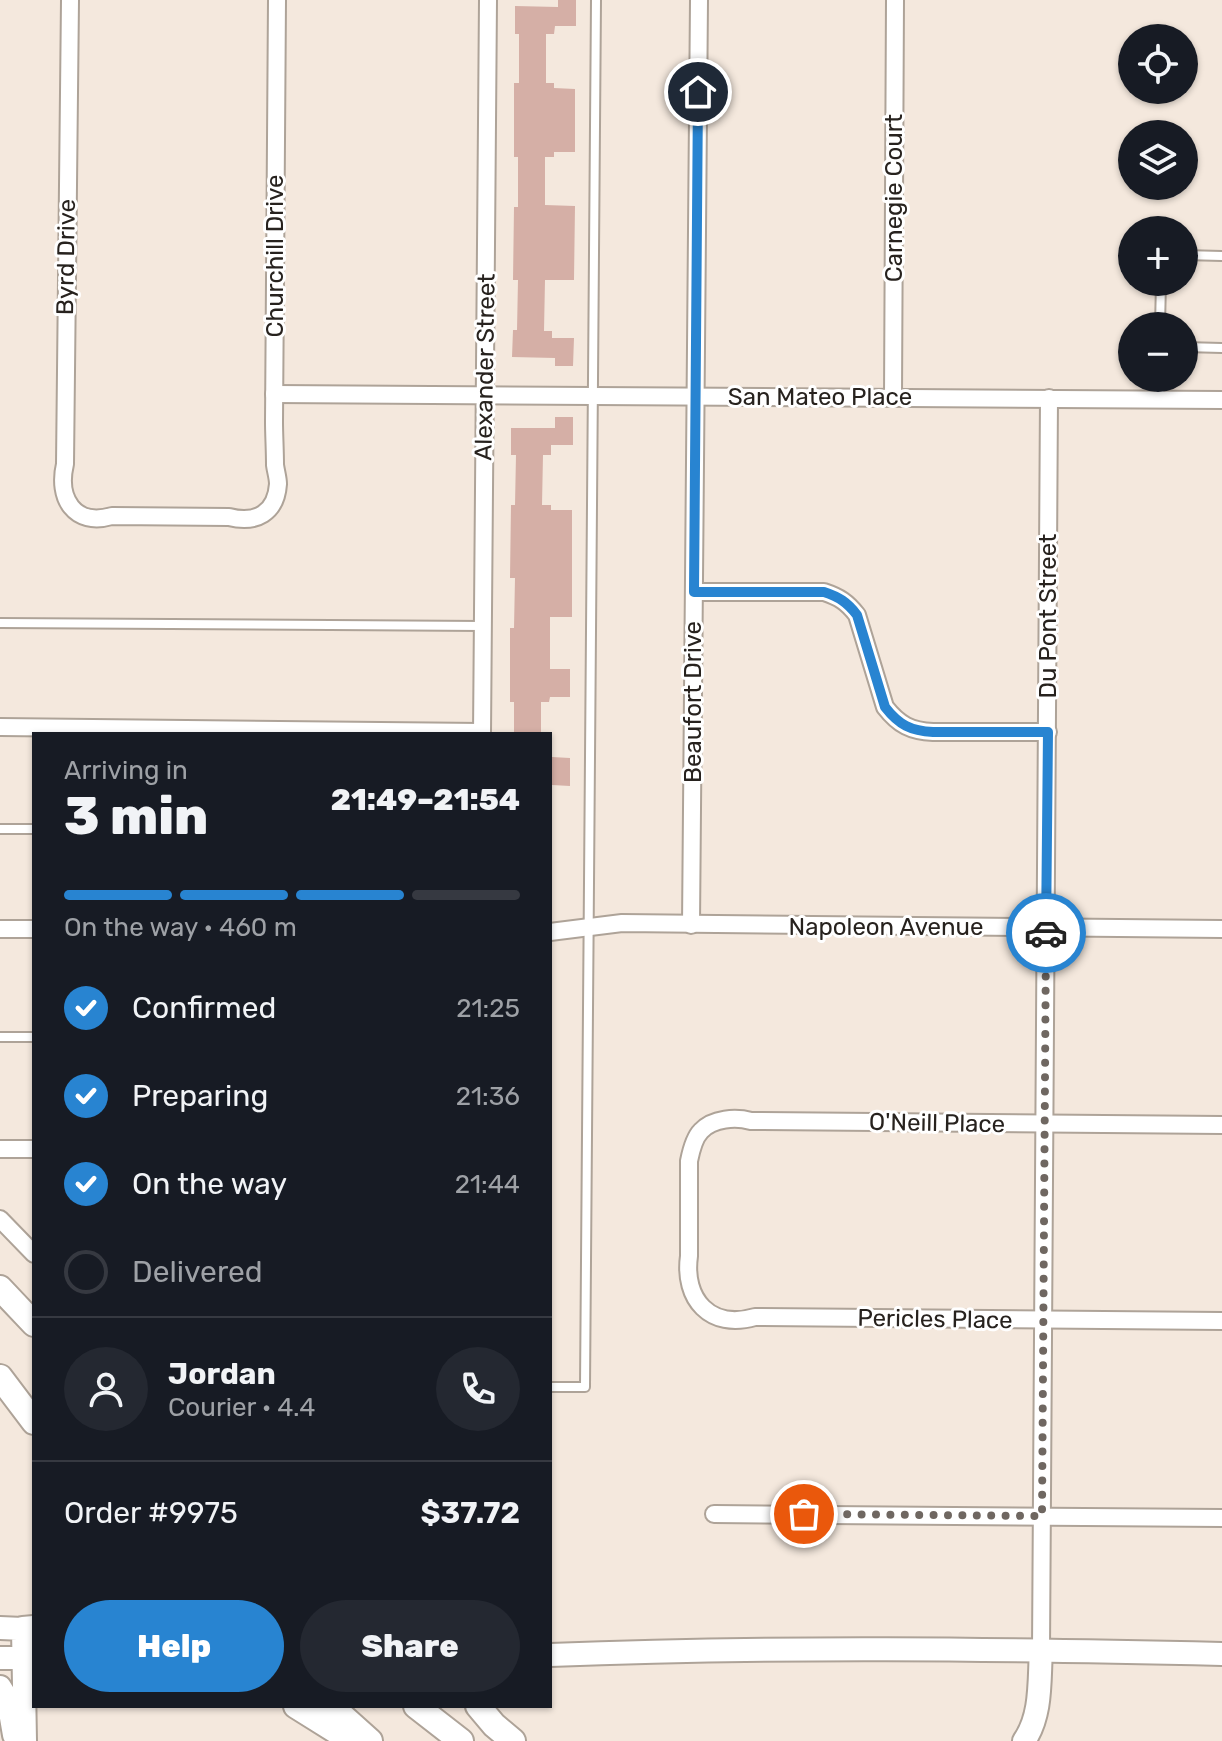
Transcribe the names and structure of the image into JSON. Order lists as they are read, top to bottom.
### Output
{
  "streets": {
    "street": [
      "Carnegie Court",
      "Churchill Drive",
      "Byrd Drive",
      "Alexander Street",
      "San Mateo Place",
      "Du Pont Street",
      "Beaufort Drive",
      "Napoleon Avenue",
      "O'Neill Place",
      "Pericles Place"
    ]
  },
  "crossings": [
    ["Carnegie Court", "San Mateo Place"],
    ["Churchill Drive", "Byrd Drive"],
    ["Churchill Drive", "San Mateo Place"],
    ["Alexander Street", "San Mateo Place"],
    ["San Mateo Place", "Du Pont Street"],
    ["San Mateo Place", "Beaufort Drive"],
    ["Du Pont Street", "Napoleon Avenue"],
    ["Du Pont Street", "O'Neill Place"],
    ["Du Pont Street", "Pericles Place"],
    ["Beaufort Drive", "Napoleon Avenue"],
    ["O'Neill Place", "Pericles Place"]
  ],
  "page": {
    "map_buttons": ["+", "−"],
    "heading": ["3 min", "Arriving in", "21:49–21:54"],
    "panel": [
      "Jordan",
      "Courier · 4.4",
      "Order #9975",
      "$37.72"
    ],
    "bar": "On the way · 460 m",
    "list": [
      ["Confirmed", "21:25"],
      ["Preparing", "21:36"],
      ["On the way", "21:44"],
      "Delivered"
    ],
    "buttons": ["Help", "Share"]
  }
}
